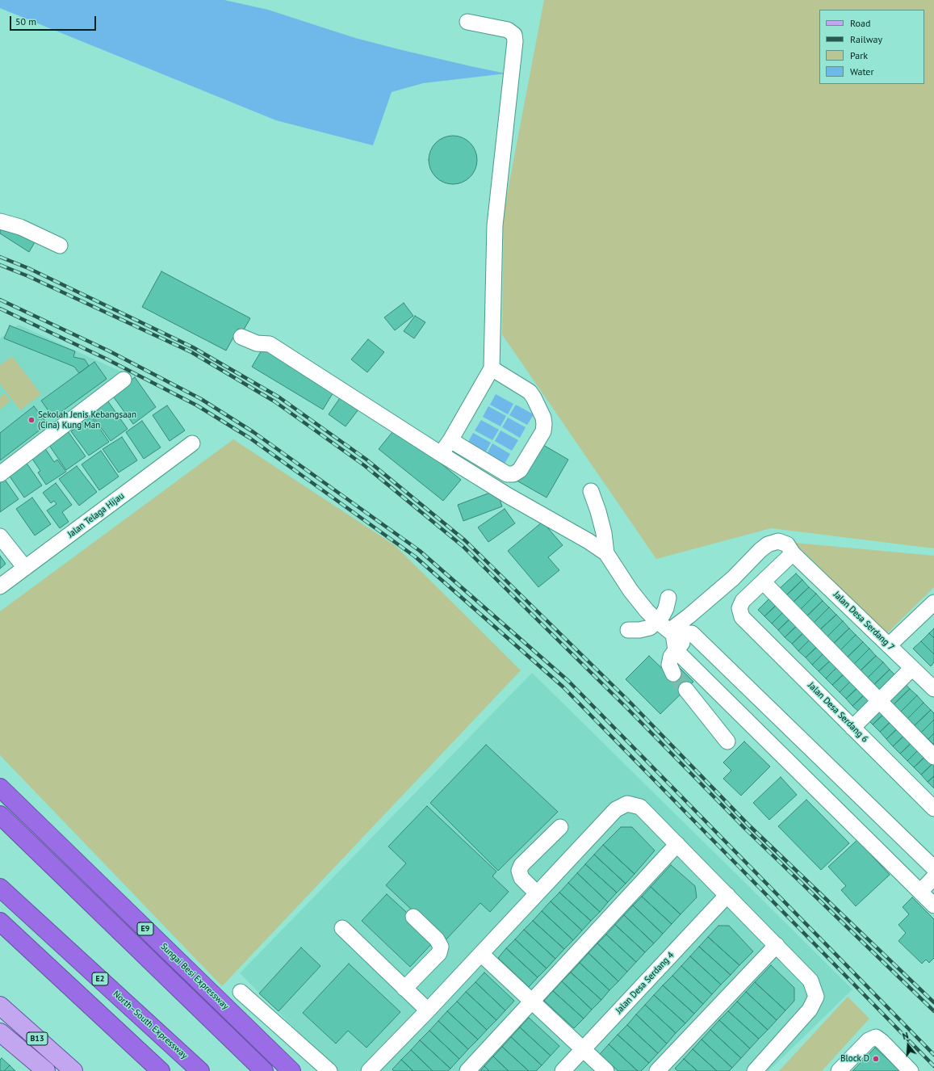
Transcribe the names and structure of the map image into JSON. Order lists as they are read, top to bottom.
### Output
{
  "streets": {
    "highway": [
      "E9",
      "Sungai Besi Expressway",
      "E2",
      "North–South Expressway"
    ],
    "main road": ["B13"],
    "street": [
      "Jalan Telaga Hijau",
      "Jalan Desa Serdang 7",
      "Jalan Desa Serdang 6",
      "Jalan Desa Serdang 4"
    ]
  },
  "places": ["Sekolah Jenis Kebangsaan (Cina) Kung Man", "Block D"],
  "legend": [
    "Road",
    "Railway",
    "Park",
    "Water"
  ],
  "scale_bar": "50 m",
  "north": "top"
}
